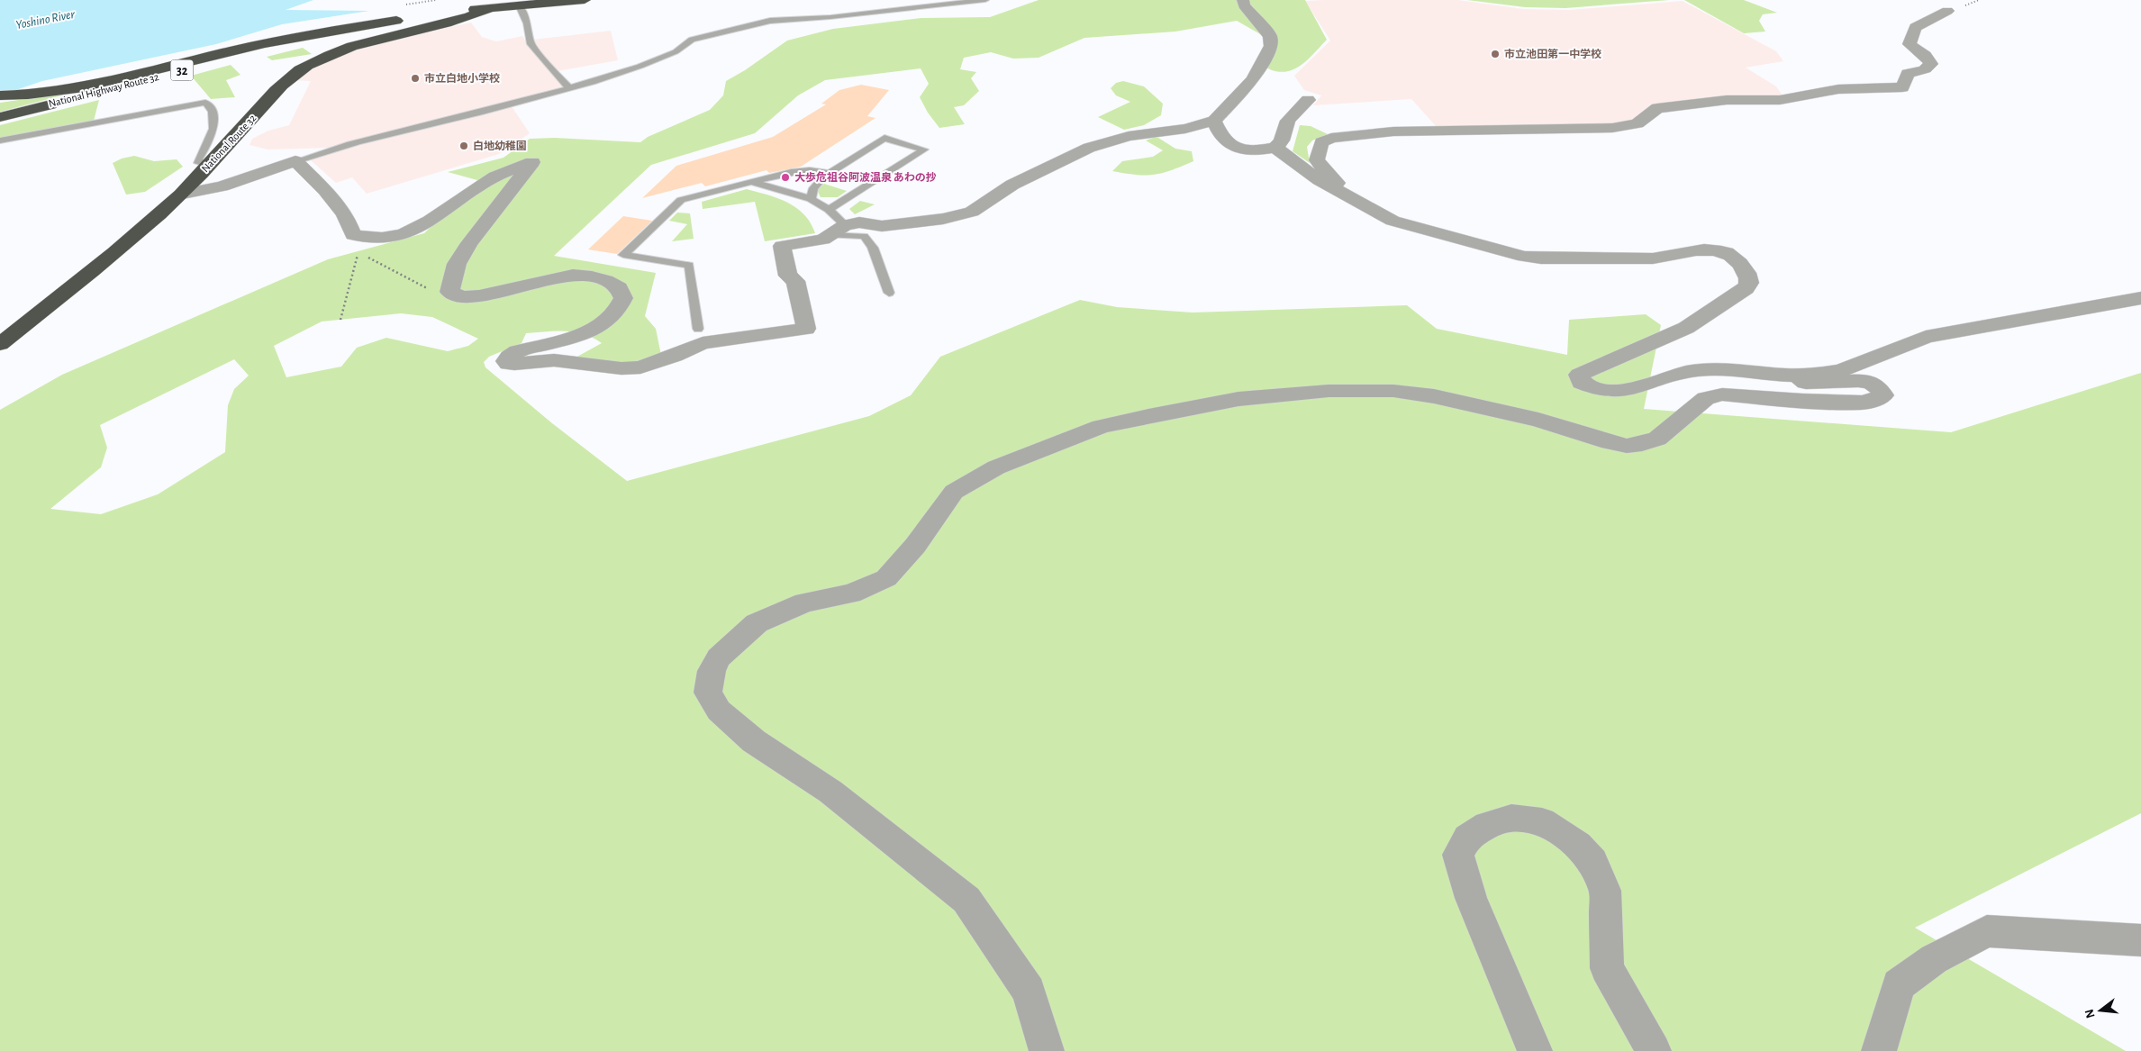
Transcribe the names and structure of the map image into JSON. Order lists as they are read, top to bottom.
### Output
{
  "streets": {
    "highway": ["32", "National Highway Route 32", "National Route 32"]
  },
  "crossings": [
    ["National Highway Route 32", "National Route 32"]
  ],
  "water": ["Yoshino River"],
  "places": [
    "市立池田第一中学校",
    "市立白地小学校",
    "白地幼稚園",
    "大歩危祖谷阿波温泉 あわの抄"
  ],
  "north": "left"
}
